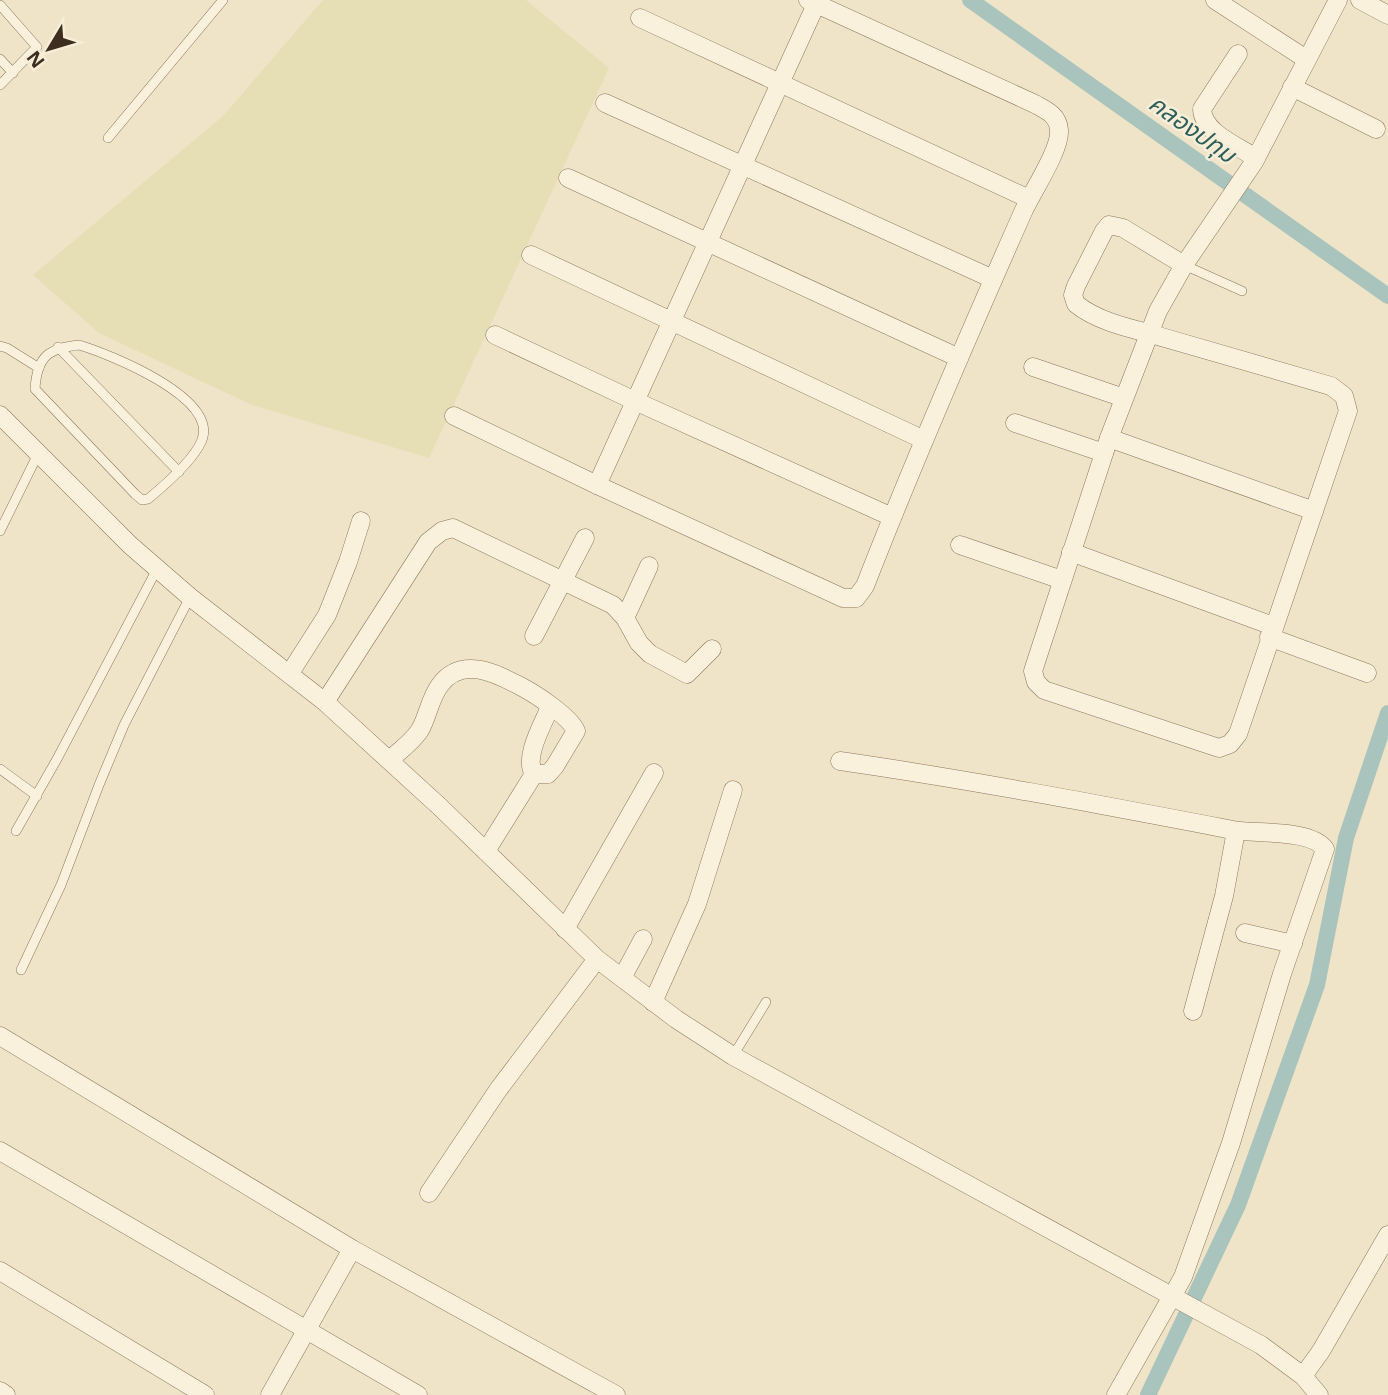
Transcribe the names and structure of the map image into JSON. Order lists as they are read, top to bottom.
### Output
{
  "water": ["คลองปทุม"],
  "north": "bottom left"
}
